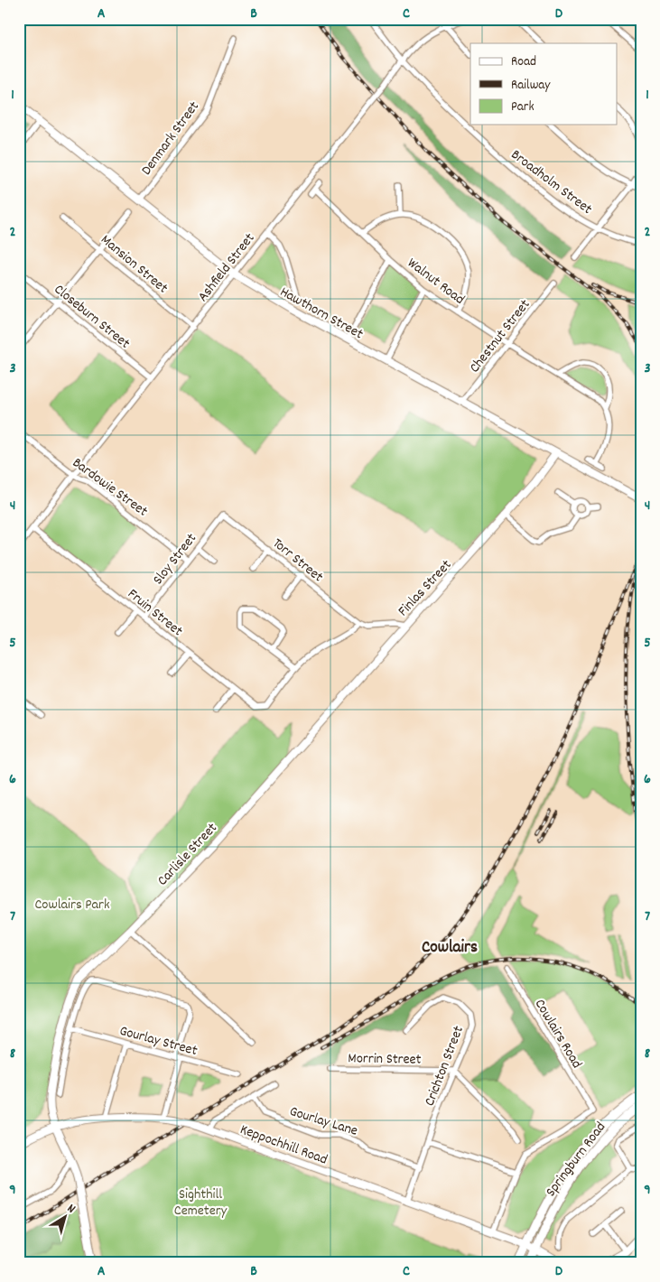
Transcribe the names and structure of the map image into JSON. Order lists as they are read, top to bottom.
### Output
{
  "streets": {
    "main road": ["Springburn Road"],
    "street": [
      "Denmark Street",
      "Broadholm Street",
      "Mansion Street",
      "Ashfield Street",
      "Walnut Road",
      "Hawthorn Street",
      "Closeburn Street",
      "Chestnut Street",
      "Bardowie Street",
      "Sloy Street",
      "Torr Street",
      "Finlas Street",
      "Fruin Street",
      "Carlisle Street",
      "Cowlairs Road",
      "Gourlay Street",
      "Morrin Street",
      "Crichton Street",
      "Gourlay Lane",
      "Keppochhill Road"
    ]
  },
  "crossings": [
    ["Denmark Street", "Hawthorn Street"],
    ["Broadholm Street", "Ashfield Street"],
    ["Mansion Street", "Ashfield Street"],
    ["Ashfield Street", "Hawthorn Street"],
    ["Ashfield Street", "Closeburn Street"],
    ["Ashfield Street", "Bardowie Street"],
    ["Ashfield Street", "Fruin Street"],
    ["Walnut Road", "Chestnut Street"],
    ["Hawthorn Street", "Chestnut Street"],
    ["Hawthorn Street", "Finlas Street"],
    ["Bardowie Street", "Sloy Street"],
    ["Sloy Street", "Torr Street"],
    ["Sloy Street", "Fruin Street"],
    ["Torr Street", "Finlas Street"],
    ["Finlas Street", "Carlisle Street"],
    ["Carlisle Street", "Keppochhill Road"],
    ["Morrin Street", "Crichton Street"],
    ["Crichton Street", "Gourlay Lane"],
    ["Crichton Street", "Keppochhill Road"],
    ["Keppochhill Road", "Springburn Road"]
  ],
  "districts": ["Cowlairs"],
  "parks": ["Cowlairs Park", "Sighthill Cemetery"],
  "legend": ["Road", "Railway", "Park"],
  "north": "top right",
  "grid": {
    "columns": [
      "A",
      "B",
      "C",
      "D"
    ],
    "rows": [
      "1",
      "2",
      "3",
      "4",
      "5",
      "6",
      "7",
      "8",
      "9"
    ]
  }
}
